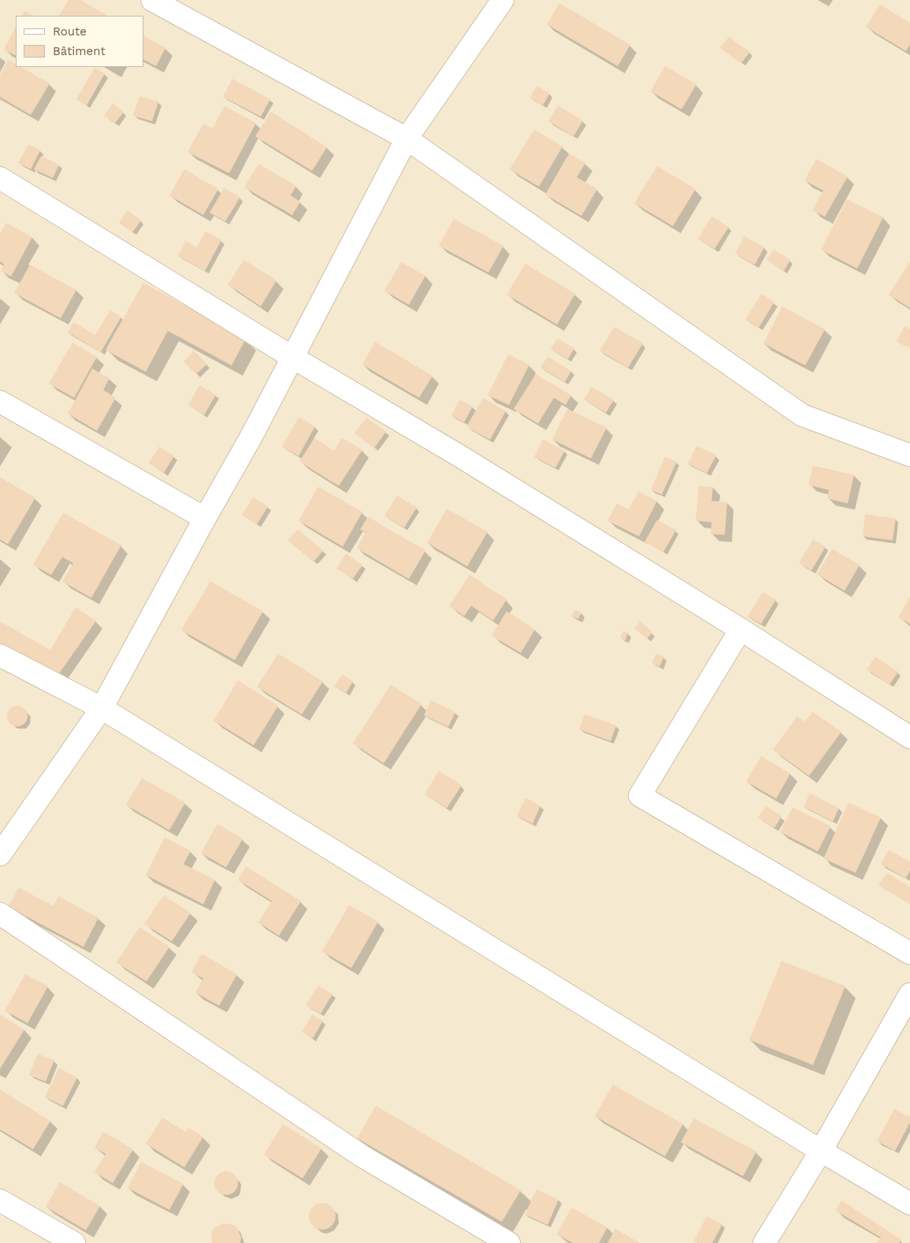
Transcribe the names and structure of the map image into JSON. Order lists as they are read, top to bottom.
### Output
{
  "legend": ["Route", "Bâtiment"]
}
